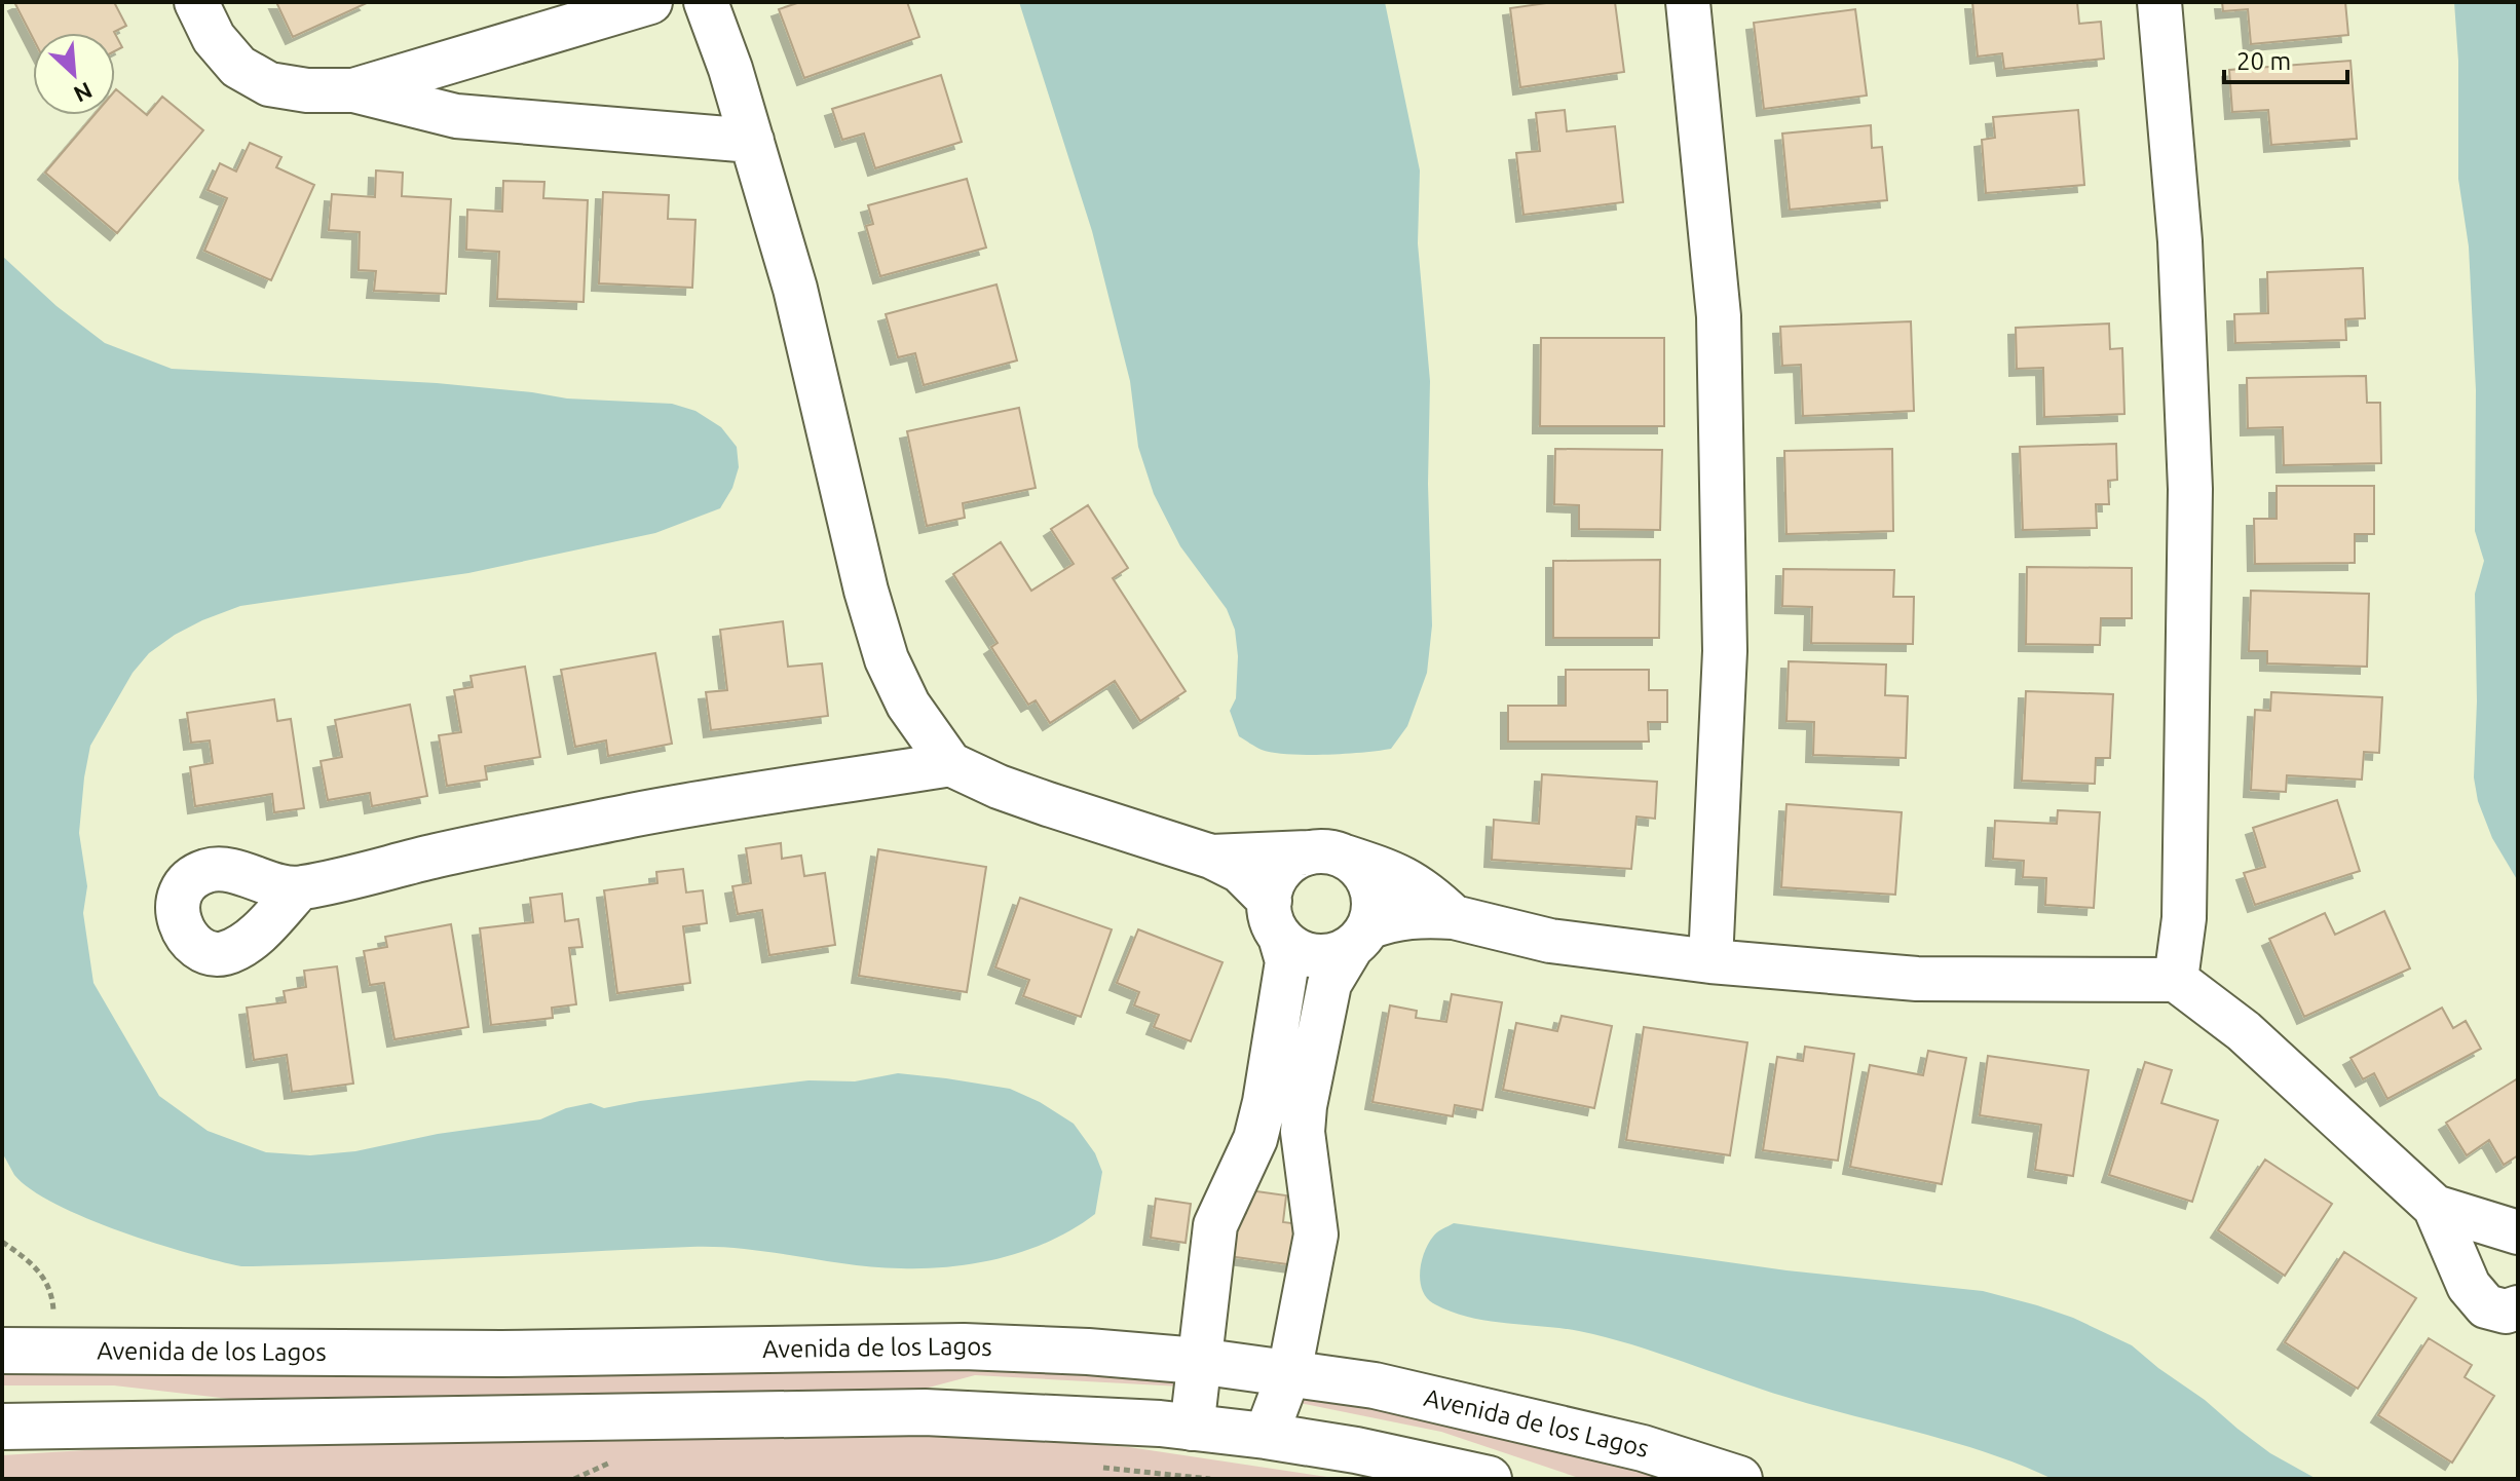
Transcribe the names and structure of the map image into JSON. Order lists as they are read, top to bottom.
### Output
{
  "streets": {
    "street": ["Avenida de los Lagos"]
  },
  "scale_bar": "20 m",
  "north": "bottom right"
}
